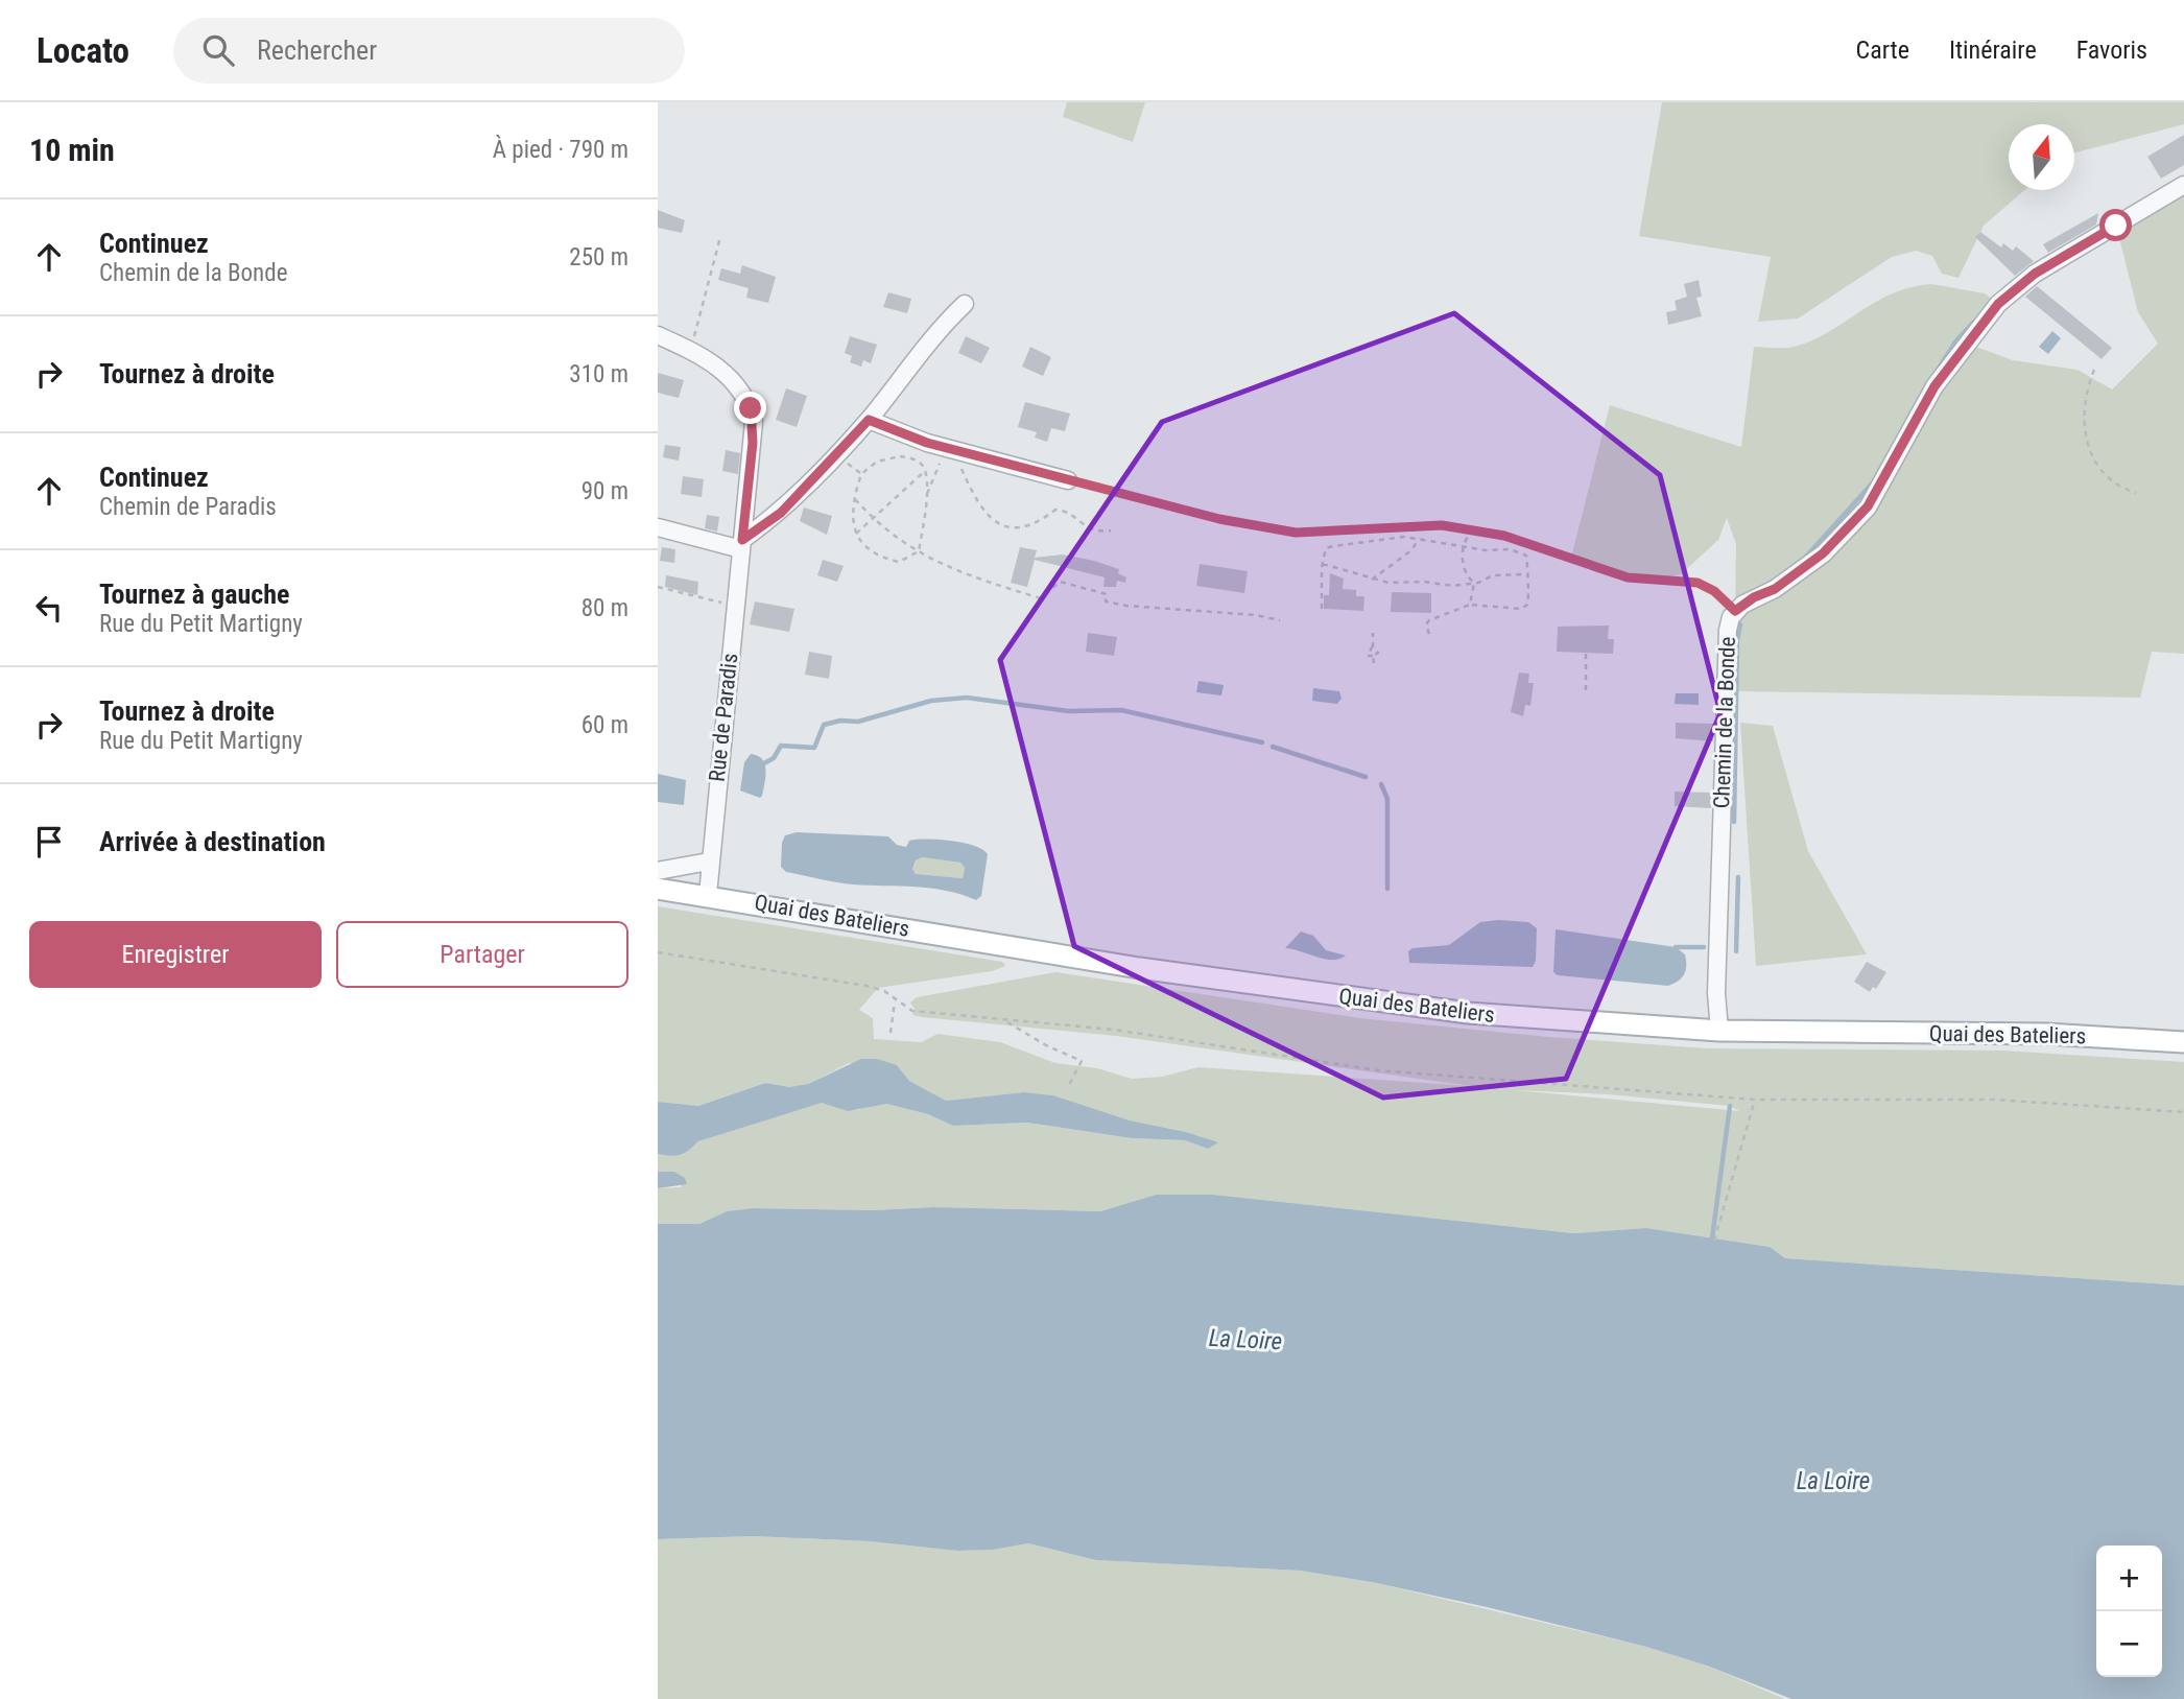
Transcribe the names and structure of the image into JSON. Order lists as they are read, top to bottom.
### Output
{
  "streets": {
    "main road": ["Quai des Bateliers"],
    "street": ["Rue de Paradis", "Chemin de la Bonde"]
  },
  "crossings": [
    ["Rue de Paradis", "Quai des Bateliers"],
    ["Chemin de la Bonde", "Quai des Bateliers"]
  ],
  "water": ["La Loire"],
  "north": "top",
  "page": {
    "header": "Locato",
    "search": "Rechercher",
    "nav": ["Carte", "Itinéraire", "Favoris"],
    "heading": ["10 min", "À pied · 790 m"],
    "list": [
      ["Continuez", "Chemin de la Bonde", "250 m"],
      ["Tournez à droite", "310 m"],
      ["Continuez", "Chemin de Paradis", "90 m"],
      ["Tournez à gauche", "Rue du Petit Martigny", "80 m"],
      ["Tournez à droite", "Rue du Petit Martigny", "60 m"],
      "Arrivée à destination"
    ],
    "buttons": ["Enregistrer", "Partager"],
    "map_buttons": ["+", "−"]
  }
}
